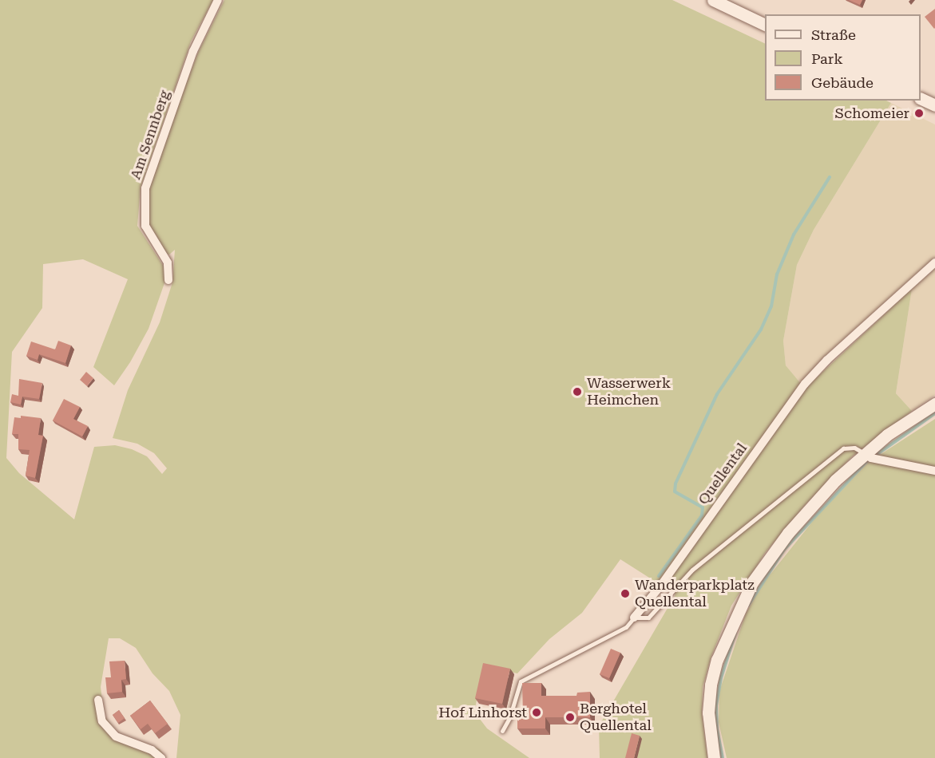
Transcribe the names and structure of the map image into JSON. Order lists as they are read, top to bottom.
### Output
{
  "streets": {
    "street": ["Am Sennberg", "Quellental"]
  },
  "places": [
    "Schomeier",
    "Wasserwerk Heimchen",
    "Wanderparkplatz Quellental",
    "Hof Linhorst",
    "Berghotel Quellental"
  ],
  "legend": ["Straße", "Park", "Gebäude"]
}
